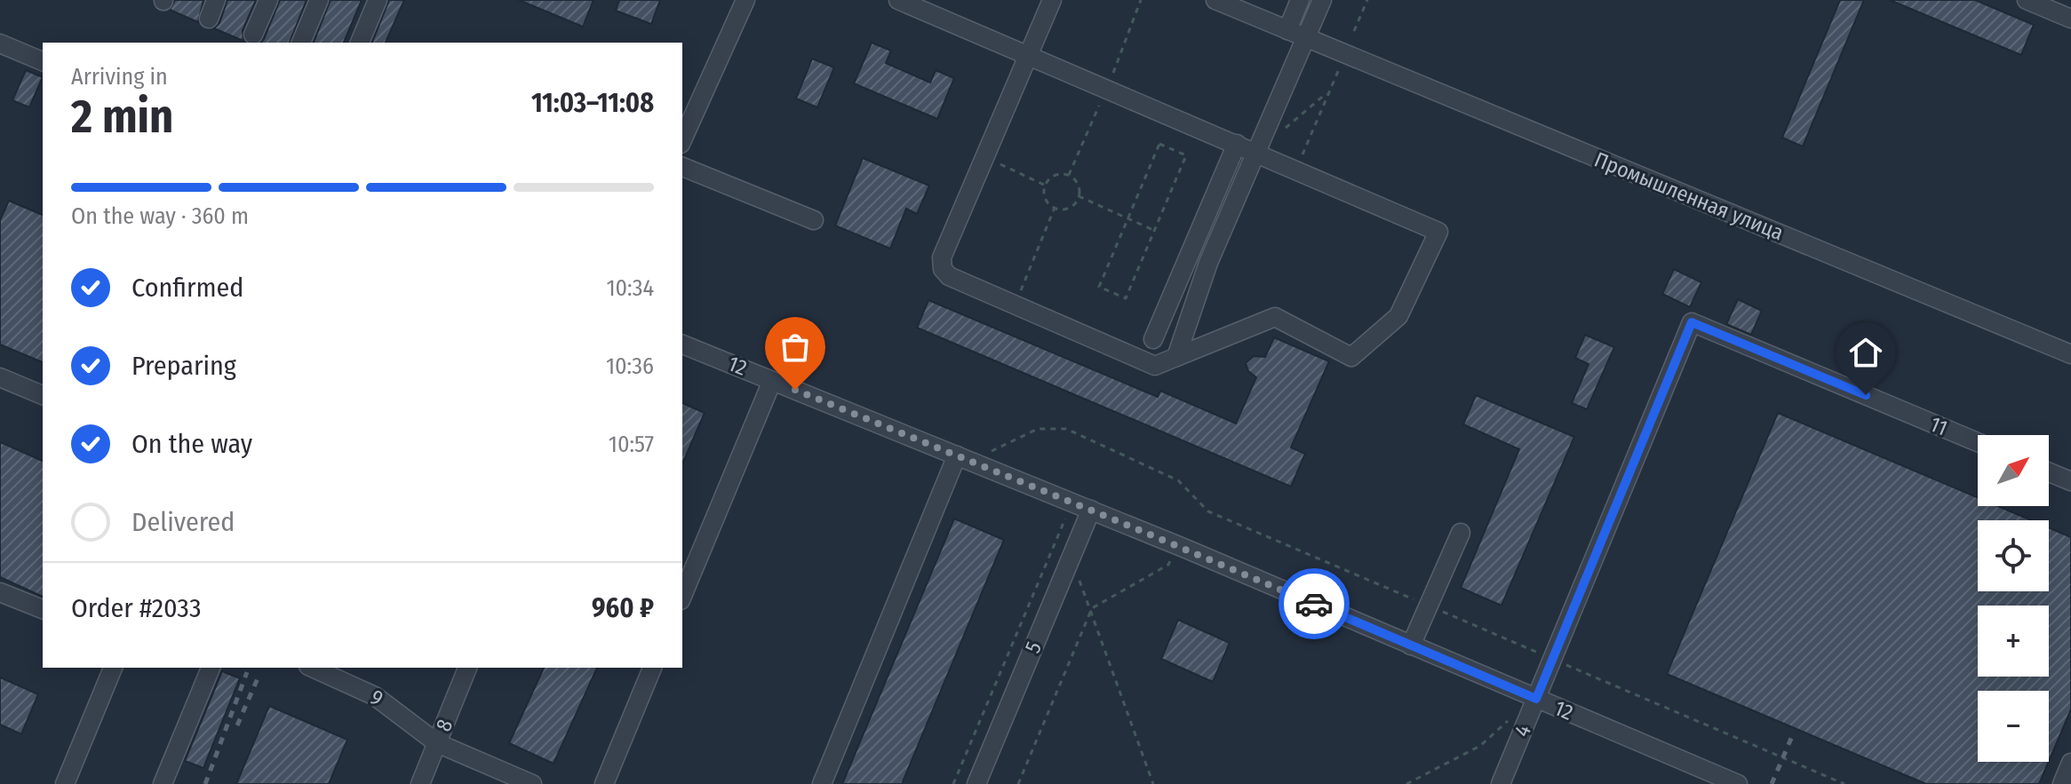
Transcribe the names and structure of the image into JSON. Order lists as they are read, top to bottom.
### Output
{
  "streets": {
    "street": [
      "Промышленная улица",
      "12",
      "11",
      "5",
      "9",
      "8",
      "4"
    ]
  },
  "crossings": [
    ["12", "5"],
    ["12", "4"],
    ["11", "4"],
    ["9", "8"]
  ],
  "north": "top right",
  "page": {
    "heading": ["2 min", "Arriving in", "11:03–11:08"],
    "panel": ["Order #2033", "960 ₽"],
    "bar": "On the way · 360 m",
    "list": [
      ["Confirmed", "10:34"],
      ["Preparing", "10:36"],
      ["On the way", "10:57"],
      "Delivered"
    ],
    "map_buttons": ["+", "−"]
  }
}
